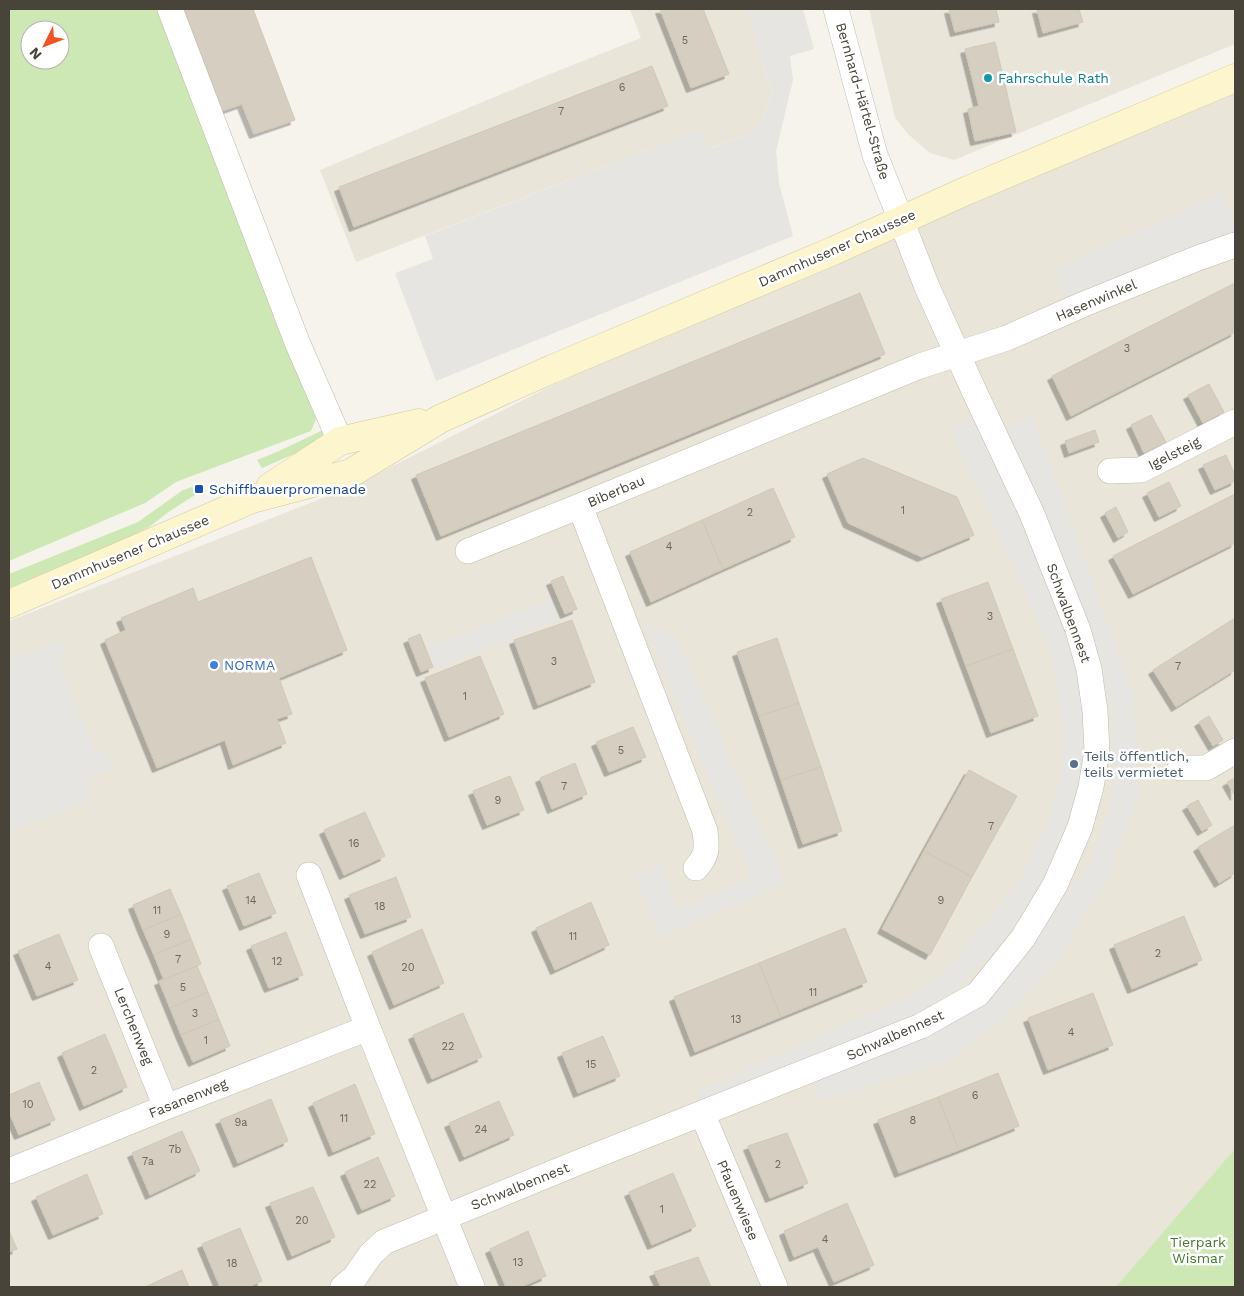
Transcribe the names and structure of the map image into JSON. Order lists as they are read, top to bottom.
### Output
{
  "streets": {
    "street": [
      "Bernhard-Härtel-Straße",
      "Dammhusener Chaussee",
      "Hasenwinkel",
      "Igelsteig",
      "Biberbau",
      "Schwalbennest",
      "Lerchenweg",
      "Fasanenweg",
      "Pfauenwiese"
    ]
  },
  "crossings": [
    ["Bernhard-Härtel-Straße", "Dammhusener Chaussee"],
    ["Bernhard-Härtel-Straße", "Schwalbennest"],
    ["Dammhusener Chaussee", "Schwalbennest"],
    ["Hasenwinkel", "Biberbau"],
    ["Hasenwinkel", "Schwalbennest"],
    ["Biberbau", "Schwalbennest"],
    ["Schwalbennest", "Pfauenwiese"],
    ["Lerchenweg", "Fasanenweg"]
  ],
  "parks": ["Tierpark Wismar"],
  "places": {
    "other": ["Fahrschule Rath", "NORMA", "Teils öffentlich, teils vermietet"],
    "transit": ["Schiffbauerpromenade"]
  },
  "house_numbers": [
    "5",
    "6",
    "7",
    "3",
    "1",
    "2",
    "4",
    "3",
    "3",
    "7",
    "1",
    "5",
    "7",
    "9",
    "7",
    "16",
    "14",
    "9",
    "18",
    "11",
    "9",
    "11",
    "2",
    "7",
    "12",
    "4",
    "20",
    "5",
    "11",
    "3",
    "13",
    "4",
    "1",
    "22",
    "15",
    "2",
    "6",
    "10",
    "11",
    "8",
    "9a",
    "24",
    "7b",
    "7a",
    "2",
    "22",
    "1",
    "20",
    "4",
    "13",
    "18"
  ],
  "north": "bottom left"
}
